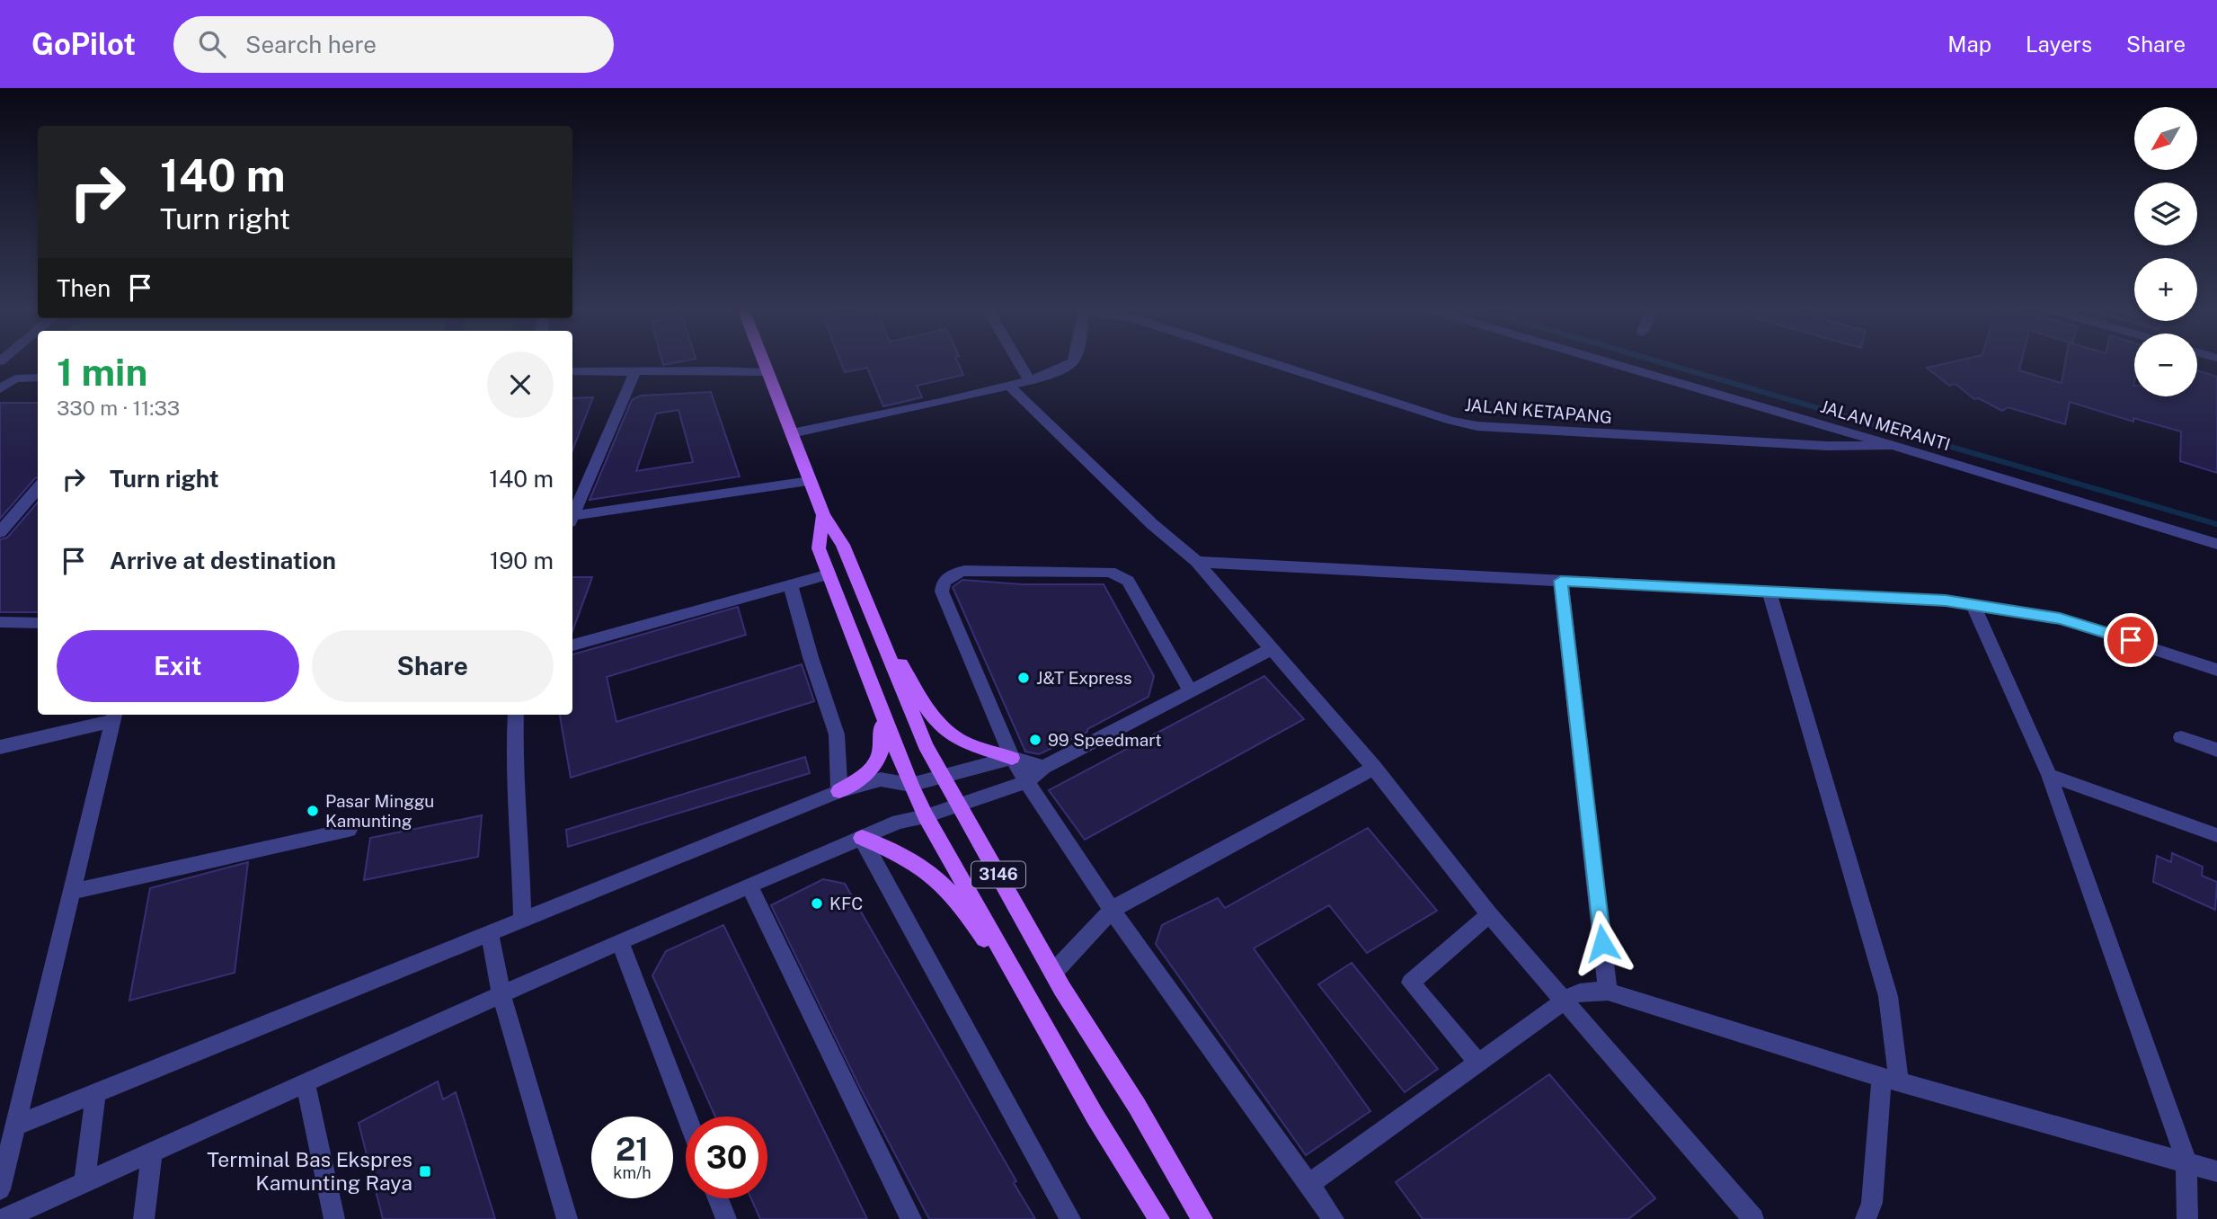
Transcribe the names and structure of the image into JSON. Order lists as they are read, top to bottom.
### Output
{
  "streets": {
    "main road": ["3146"],
    "street": ["JALAN KETAPANG", "JALAN MERANTI"]
  },
  "crossings": [
    ["JALAN KETAPANG", "JALAN MERANTI"]
  ],
  "places": {
    "other": [
      "J&T Express",
      "99 Speedmart",
      "Pasar Minggu Kamunting",
      "KFC"
    ],
    "transit": ["Terminal Bas Ekspres Kamunting Raya"]
  },
  "north": "bottom left",
  "page": {
    "header": "GoPilot",
    "search": "Search here",
    "nav": ["Map", "Layers", "Share"],
    "map_buttons": ["+", "−"],
    "turn": ["140 m", "Turn right"],
    "then": "Then",
    "heading": ["1 min", "330 m · 11:33"],
    "list": [
      {
        "name": "Turn right",
        "value": "140 m"
      },
      {
        "name": "Arrive at destination",
        "value": "190 m"
      }
    ],
    "buttons": ["Exit", "Share"],
    "speed": "21 km/h",
    "limit": "30"
  }
}
